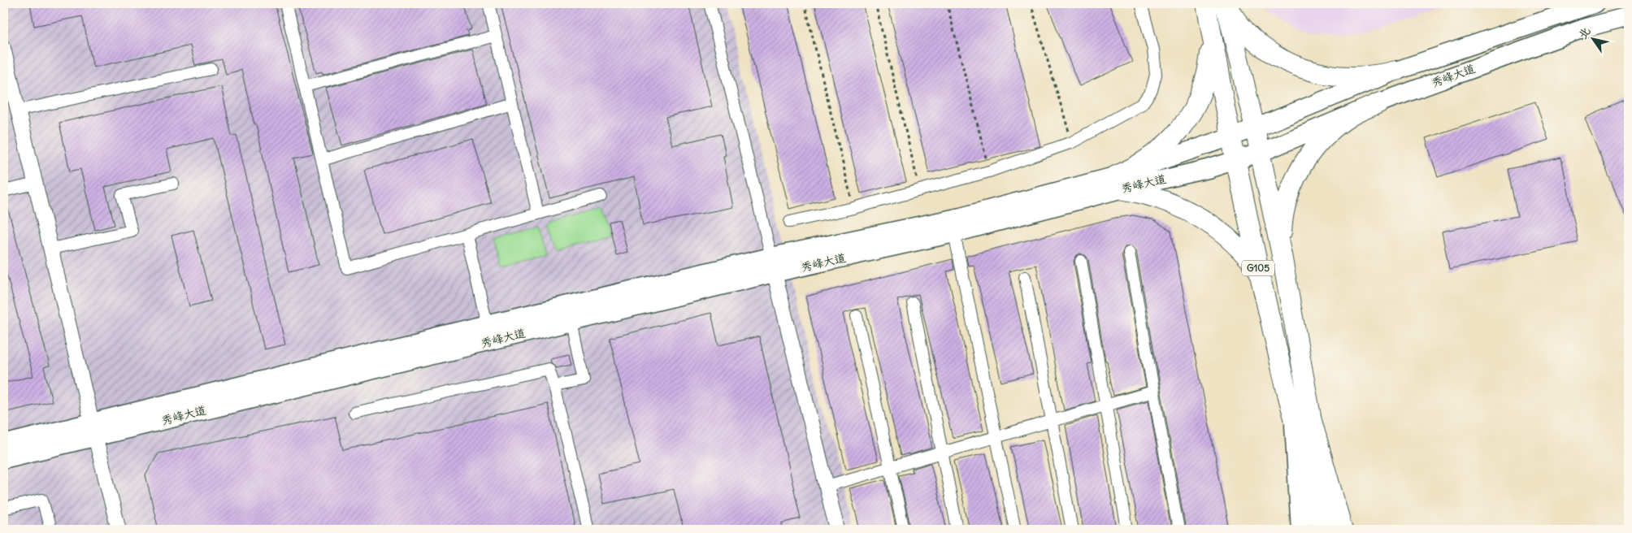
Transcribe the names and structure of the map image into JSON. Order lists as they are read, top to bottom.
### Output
{
  "streets": {
    "highway": ["G105"],
    "main road": ["秀峰大道"]
  },
  "crossings": [
    ["秀峰大道", "G105"]
  ],
  "north": "top left"
}
